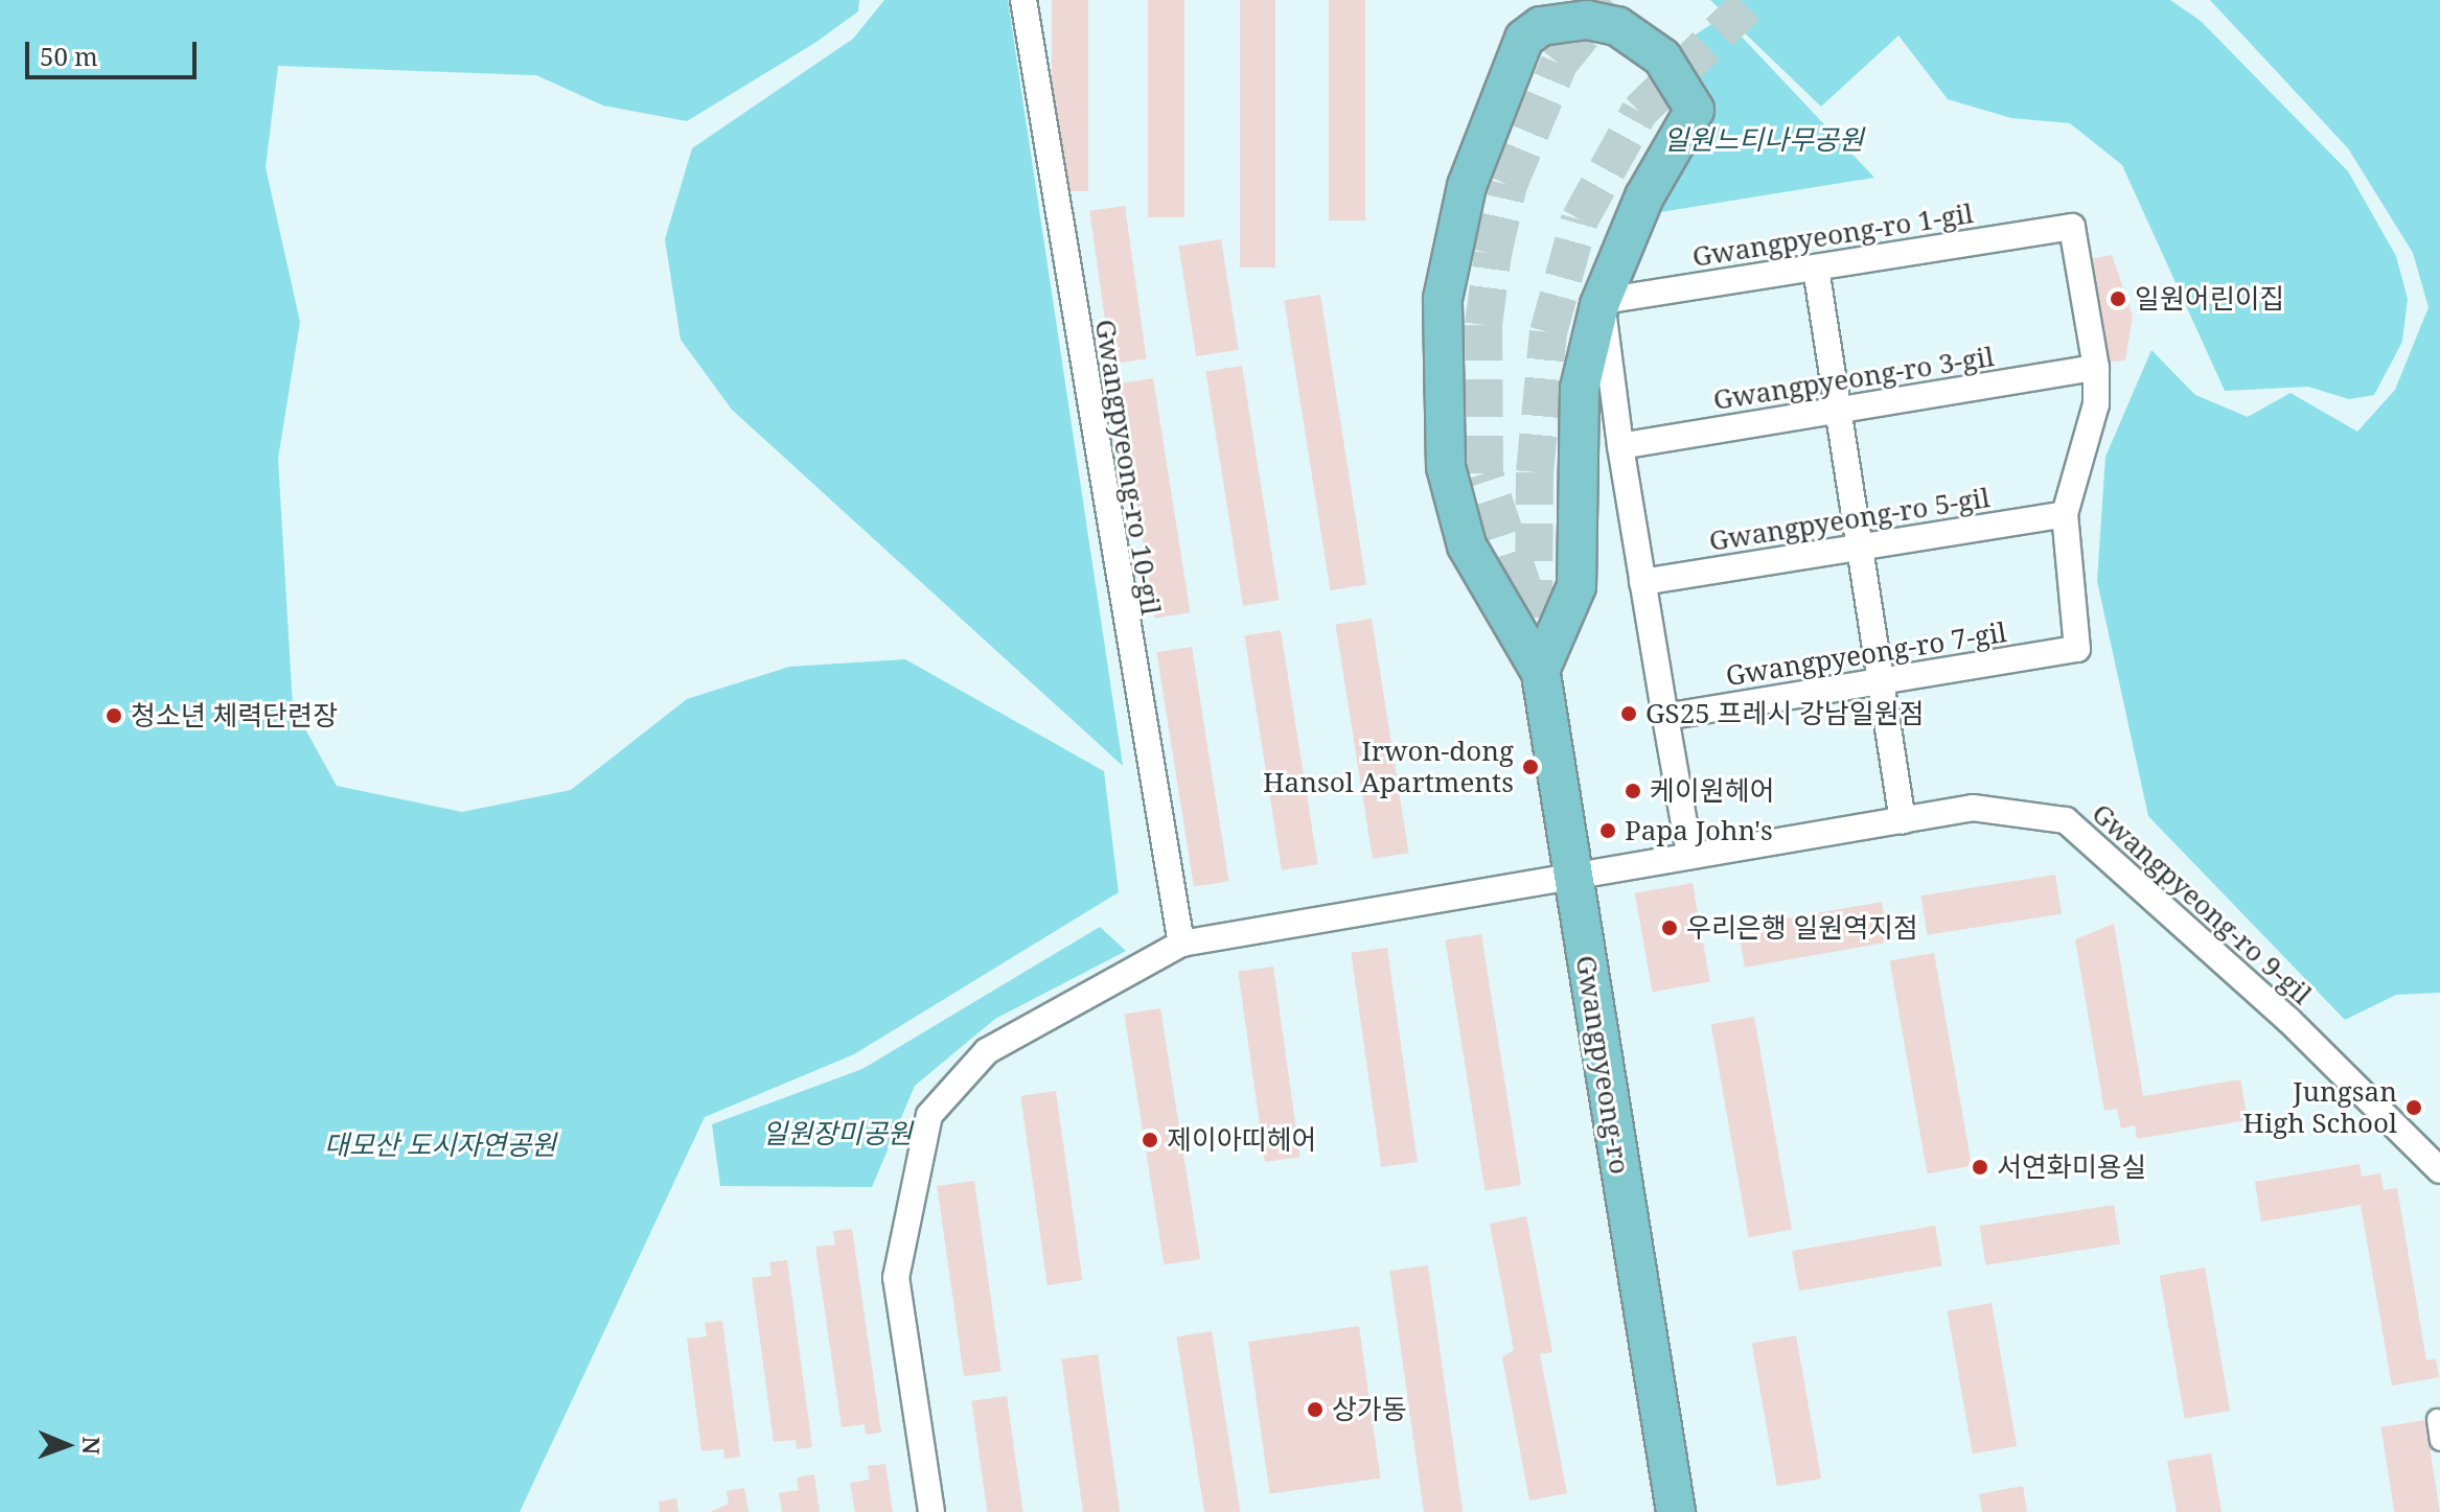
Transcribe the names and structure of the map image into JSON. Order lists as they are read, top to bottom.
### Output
{
  "streets": {
    "main road": ["Gwangpyeong-ro"],
    "street": [
      "Gwangpyeong-ro 1-gil",
      "Gwangpyeong-ro 3-gil",
      "Gwangpyeong-ro 10-gil",
      "Gwangpyeong-ro 5-gil",
      "Gwangpyeong-ro 7-gil",
      "Gwangpyeong-ro 9-gil"
    ]
  },
  "crossings": [
    ["Gwangpyeong-ro 1-gil", "Gwangpyeong-ro 3-gil"],
    ["Gwangpyeong-ro 5-gil", "Gwangpyeong-ro 7-gil"],
    ["Gwangpyeong-ro 9-gil", "Gwangpyeong-ro"]
  ],
  "parks": ["일원느티나무공원", "일원장미공원", "대모산 도시자연공원"],
  "places": [
    "일원어린이집",
    "GS25 프레시 강남일원점",
    "청소년 체력단련장",
    "Irwon-dong Hansol Apartments",
    "케이원헤어",
    "Papa John's",
    "우리은행 일원역지점",
    "Jungsan High School",
    "제이아띠헤어",
    "서연화미용실",
    "상가동"
  ],
  "scale_bar": "50 m",
  "north": "right"
}
